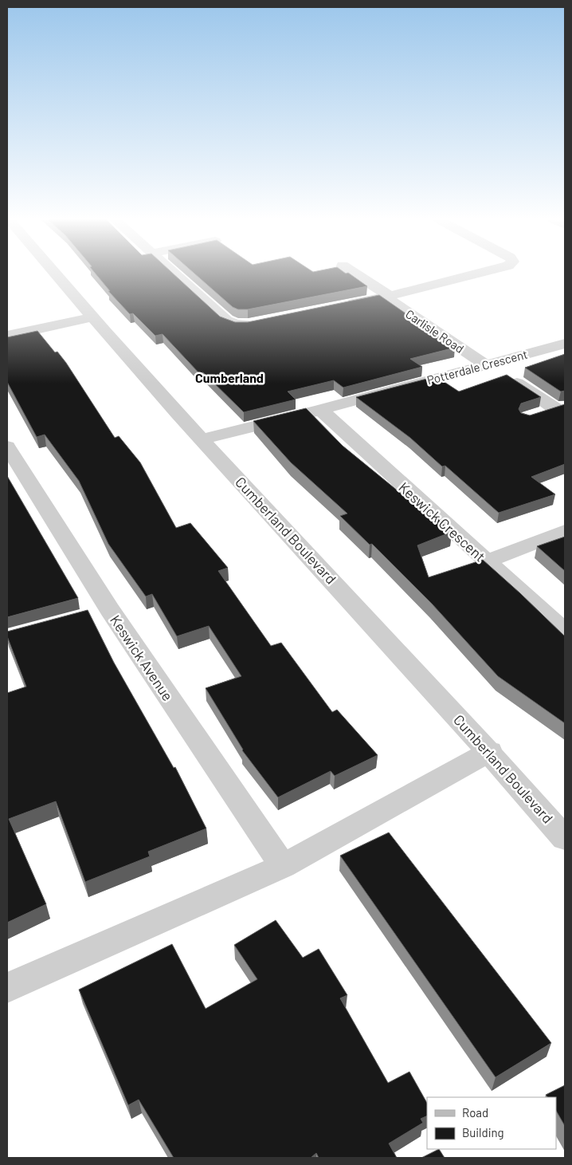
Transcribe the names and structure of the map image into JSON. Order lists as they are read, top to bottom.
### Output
{
  "streets": {
    "street": [
      "Carlisle Road",
      "Potterdale Crescent",
      "Keswick Crescent",
      "Cumberland Boulevard",
      "Keswick Avenue"
    ]
  },
  "crossings": [
    ["Carlisle Road", "Potterdale Crescent"],
    ["Potterdale Crescent", "Keswick Crescent"],
    ["Potterdale Crescent", "Cumberland Boulevard"]
  ],
  "districts": ["Cumberland"],
  "legend": ["Road", "Building"]
}
